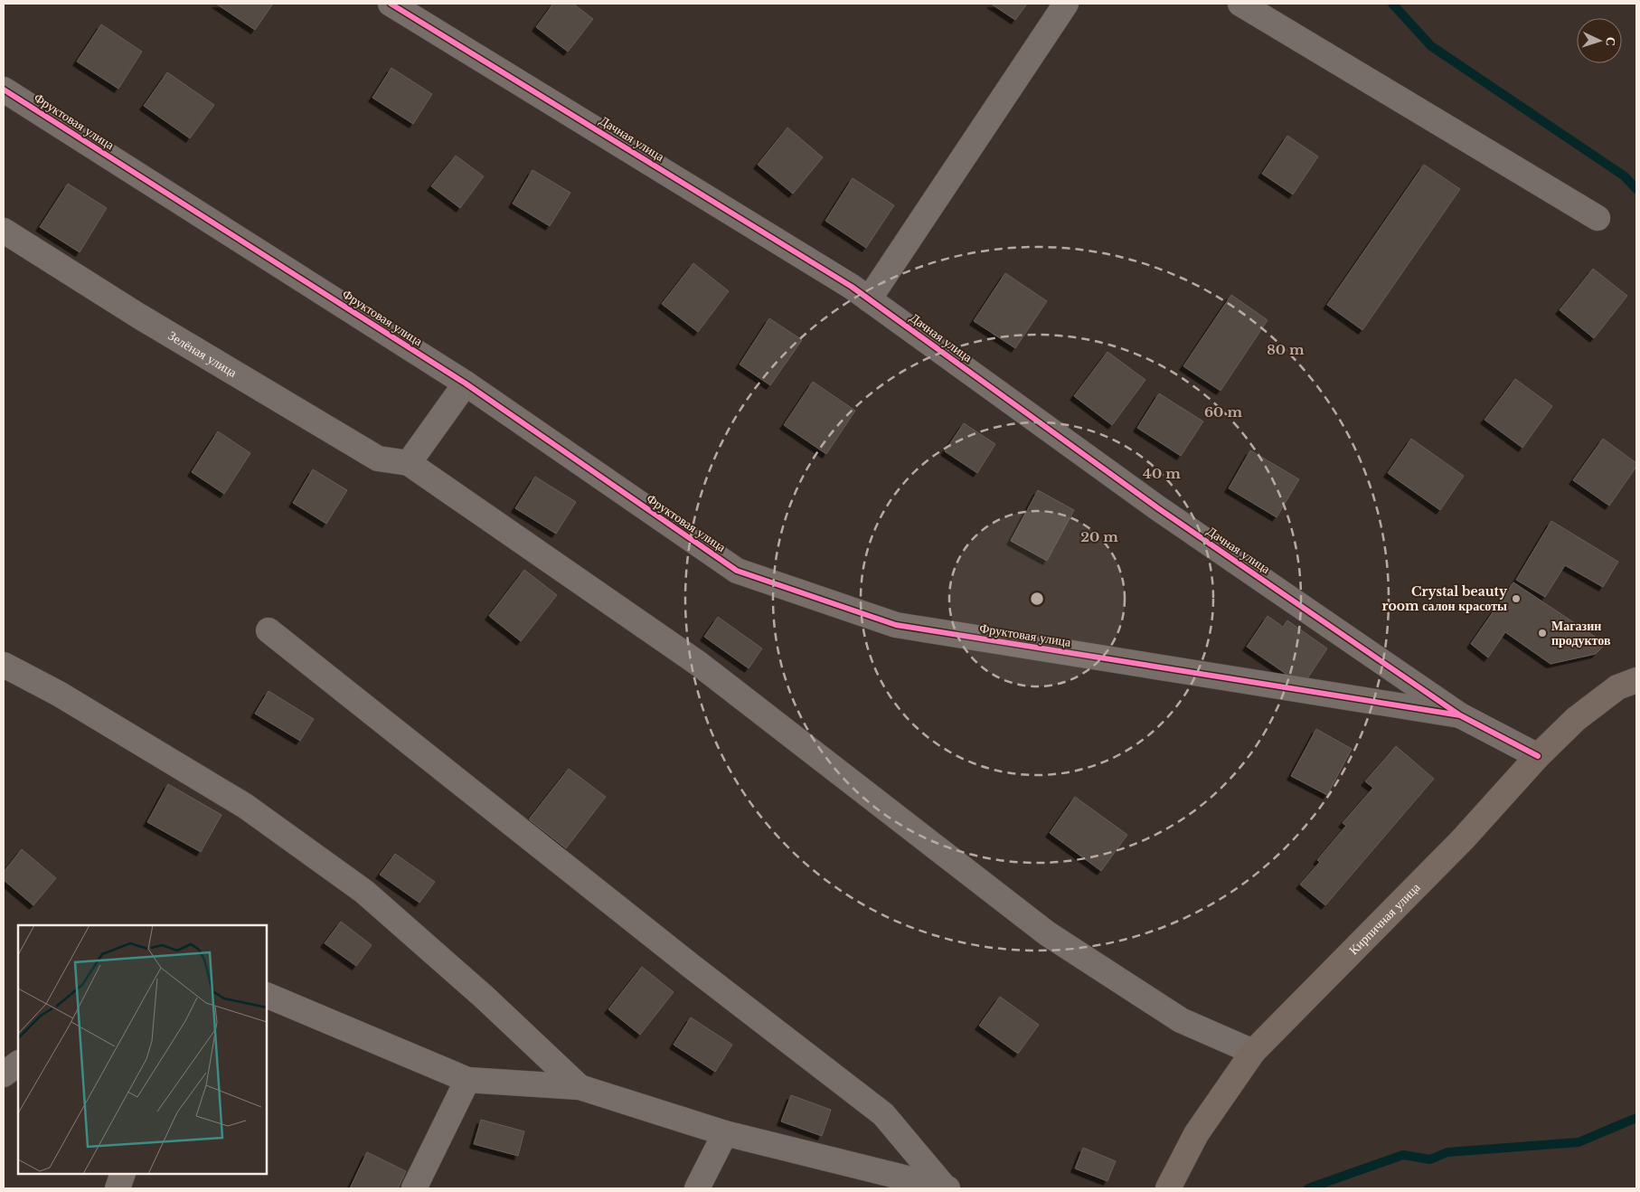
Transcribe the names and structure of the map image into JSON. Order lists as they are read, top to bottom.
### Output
{
  "streets": {
    "main road": ["Кирпичная улица"],
    "street": ["Фруктовая улица", "Дачная улица", "Зелёная улица"]
  },
  "crossings": [
    ["Фруктовая улица", "Дачная улица"]
  ],
  "places": ["Crystal beauty room салон красоты", "Магазин продуктов"],
  "north": "right",
  "rings": [
    "80 m",
    "60 m",
    "40 m",
    "20 m"
  ]
}
